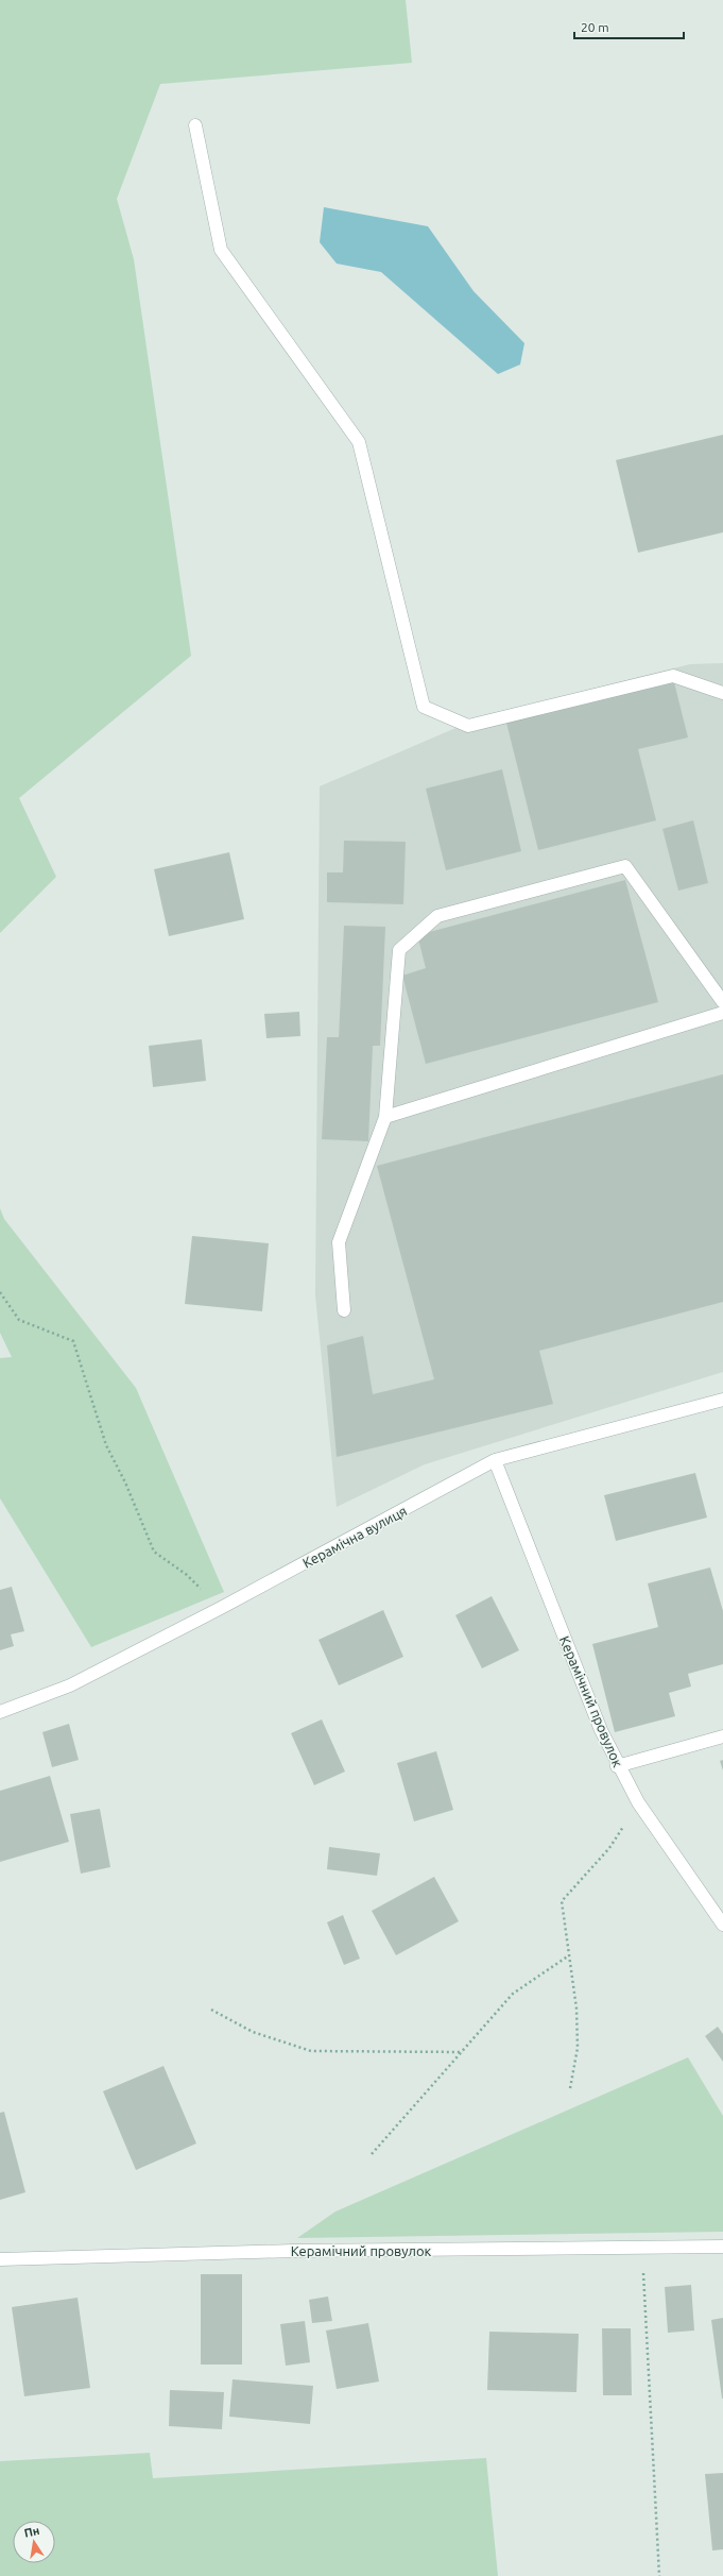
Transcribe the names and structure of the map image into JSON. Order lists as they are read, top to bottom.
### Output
{
  "streets": {
    "street": ["Керамічна вулиця", "Керамічний провулок"]
  },
  "crossings": [
    ["Керамічна вулиця", "Керамічний провулок"]
  ],
  "scale_bar": "20 m",
  "north": "top"
}
